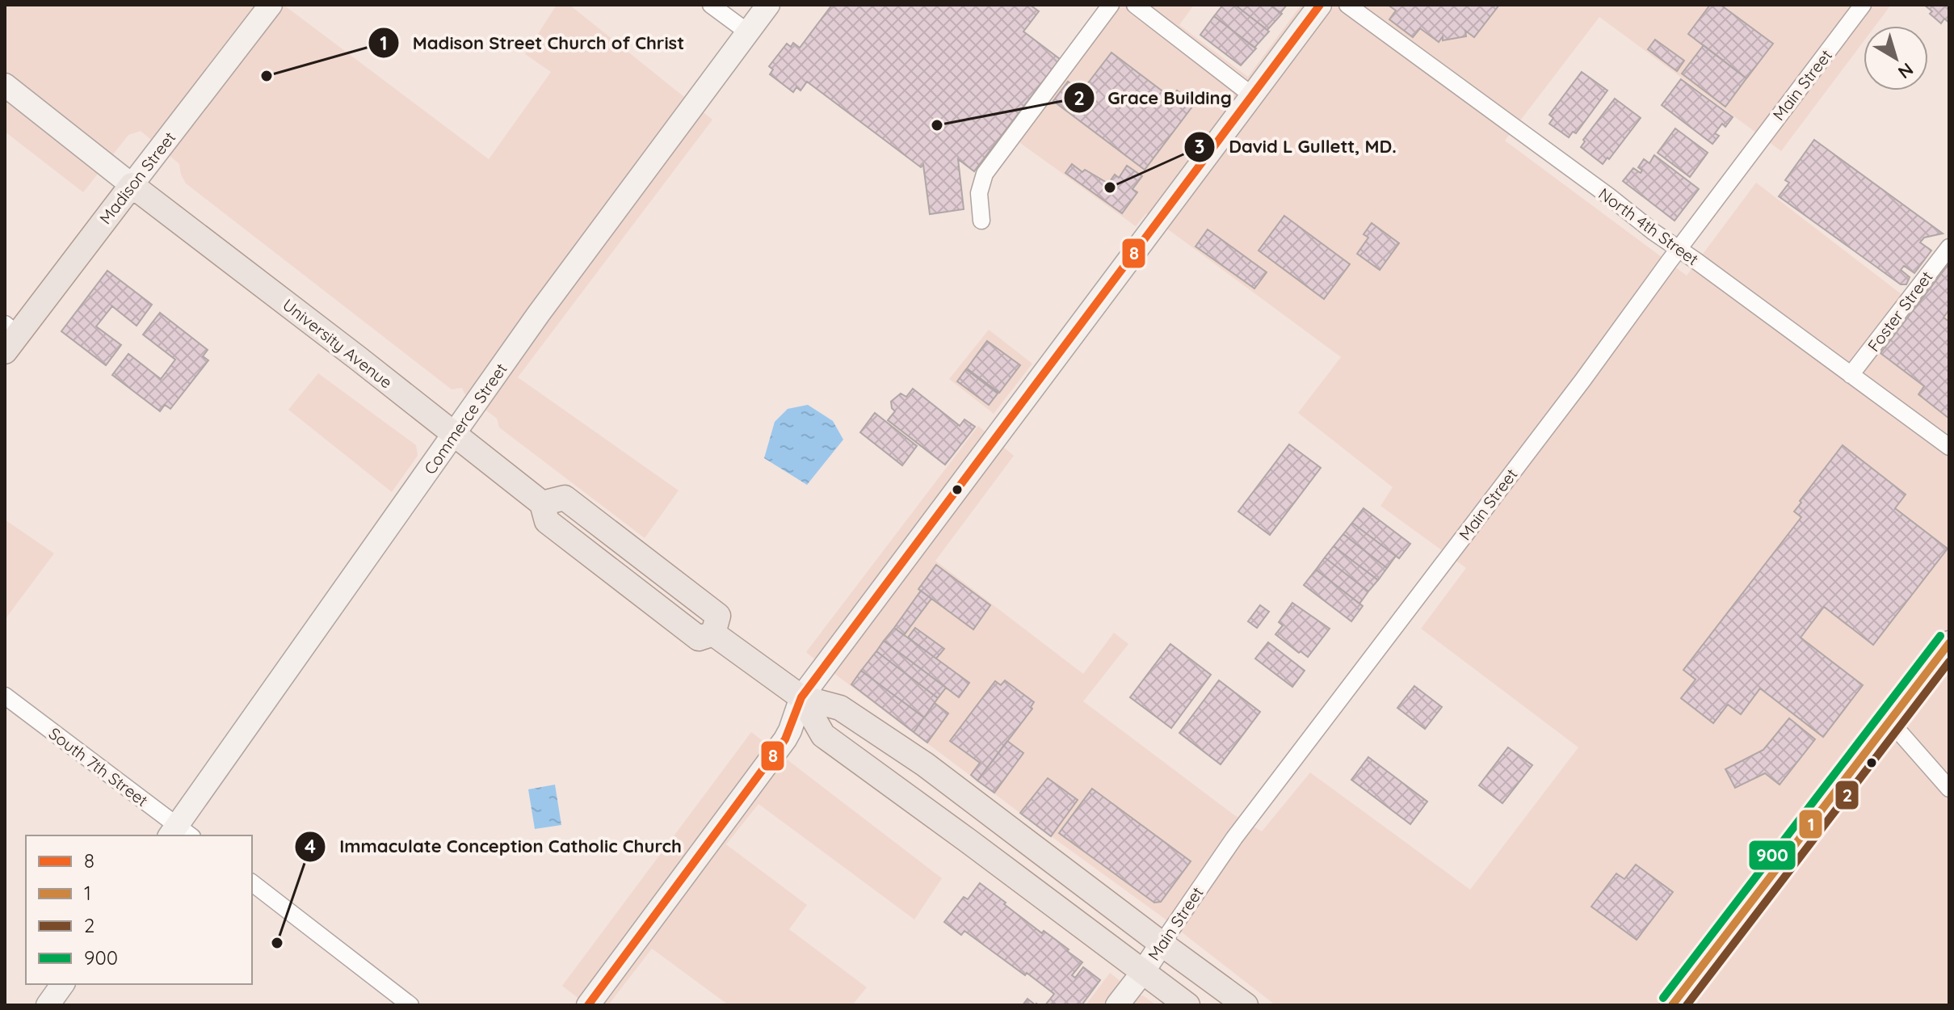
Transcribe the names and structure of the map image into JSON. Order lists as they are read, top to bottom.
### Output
{
  "streets": {
    "main road": ["Madison Street", "University Avenue"],
    "street": [
      "Main Street",
      "North 4th Street",
      "Foster Street",
      "Commerce Street",
      "South 7th Street"
    ]
  },
  "crossings": [
    ["Main Street", "North 4th Street"],
    ["Main Street", "University Avenue"],
    ["Madison Street", "University Avenue"],
    ["North 4th Street", "Foster Street"],
    ["University Avenue", "Commerce Street"],
    ["Commerce Street", "South 7th Street"]
  ],
  "places": [
    "Madison Street Church of Christ",
    "Grace Building",
    "David L Gullett, MD.",
    "Immaculate Conception Catholic Church"
  ],
  "lines": [
    "transit line 8",
    "transit line 900",
    "transit line 1",
    "transit line 2"
  ],
  "legend": [
    "8",
    "1",
    "2",
    "900"
  ],
  "north": "bottom right"
}
